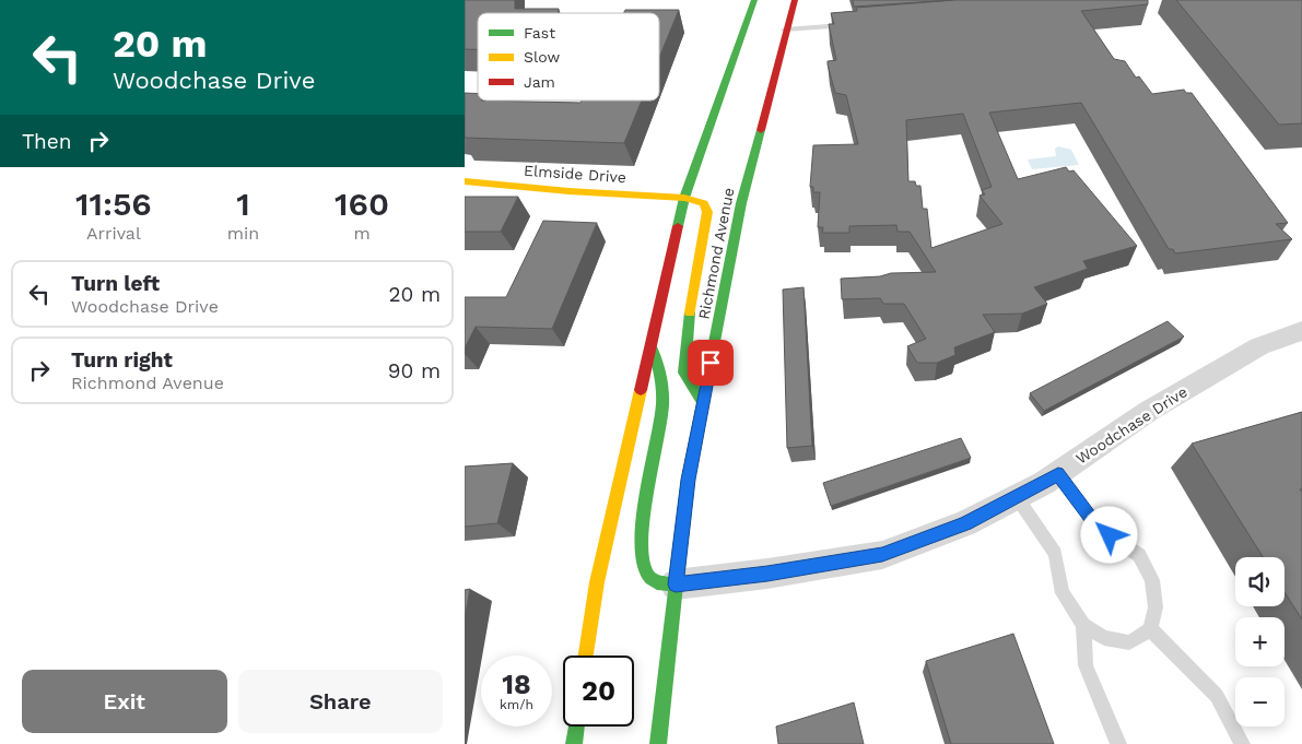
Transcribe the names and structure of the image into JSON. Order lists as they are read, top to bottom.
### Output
{
  "streets": {
    "main road": ["Elmside Drive", "Richmond Avenue"],
    "street": ["Woodchase Drive"]
  },
  "crossings": [
    ["Richmond Avenue", "Woodchase Drive"]
  ],
  "legend": ["Fast", "Slow", "Jam"],
  "page": {
    "turn": ["20 m", "Woodchase Drive"],
    "then": "Then",
    "eta": [
      "11:56",
      "Arrival",
      "1",
      "min",
      "160",
      "m"
    ],
    "list": [
      {
        "name": "Turn left",
        "note": "Woodchase Drive",
        "value": "20 m"
      },
      {
        "name": "Turn right",
        "note": "Richmond Avenue",
        "value": "90 m"
      }
    ],
    "map_buttons": ["+", "−"],
    "speed": "18 km/h",
    "limit": "20",
    "buttons": ["Exit", "Share"]
  }
}
